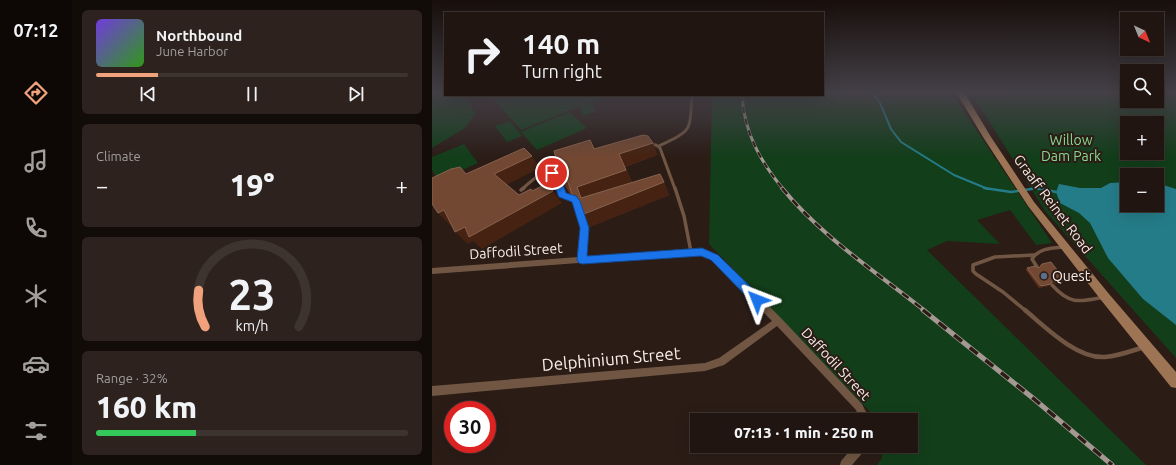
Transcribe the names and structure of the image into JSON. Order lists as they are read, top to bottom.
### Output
{
  "streets": {
    "main road": ["Graaff Reinet Road"],
    "street": ["Daffodil Street", "Delphinium Street"]
  },
  "crossings": [
    ["Daffodil Street", "Delphinium Street"]
  ],
  "parks": ["Willow Dam Park"],
  "places": ["Quest"],
  "north": "bottom right",
  "page": {
    "tabs": "07:12",
    "map_buttons": ["+", "−"],
    "turn": ["140 m", "Turn right"],
    "song": ["Northbound", "June Harbor"],
    "tile": [
      "Climate",
      ["Range · 32%", "160 km"]
    ],
    "heat": ["−", "19°", "+"],
    "limit": "30",
    "trip": "07:13 · 1 min · 250 m",
    "gauge": ["23", "km/h"]
  }
}
